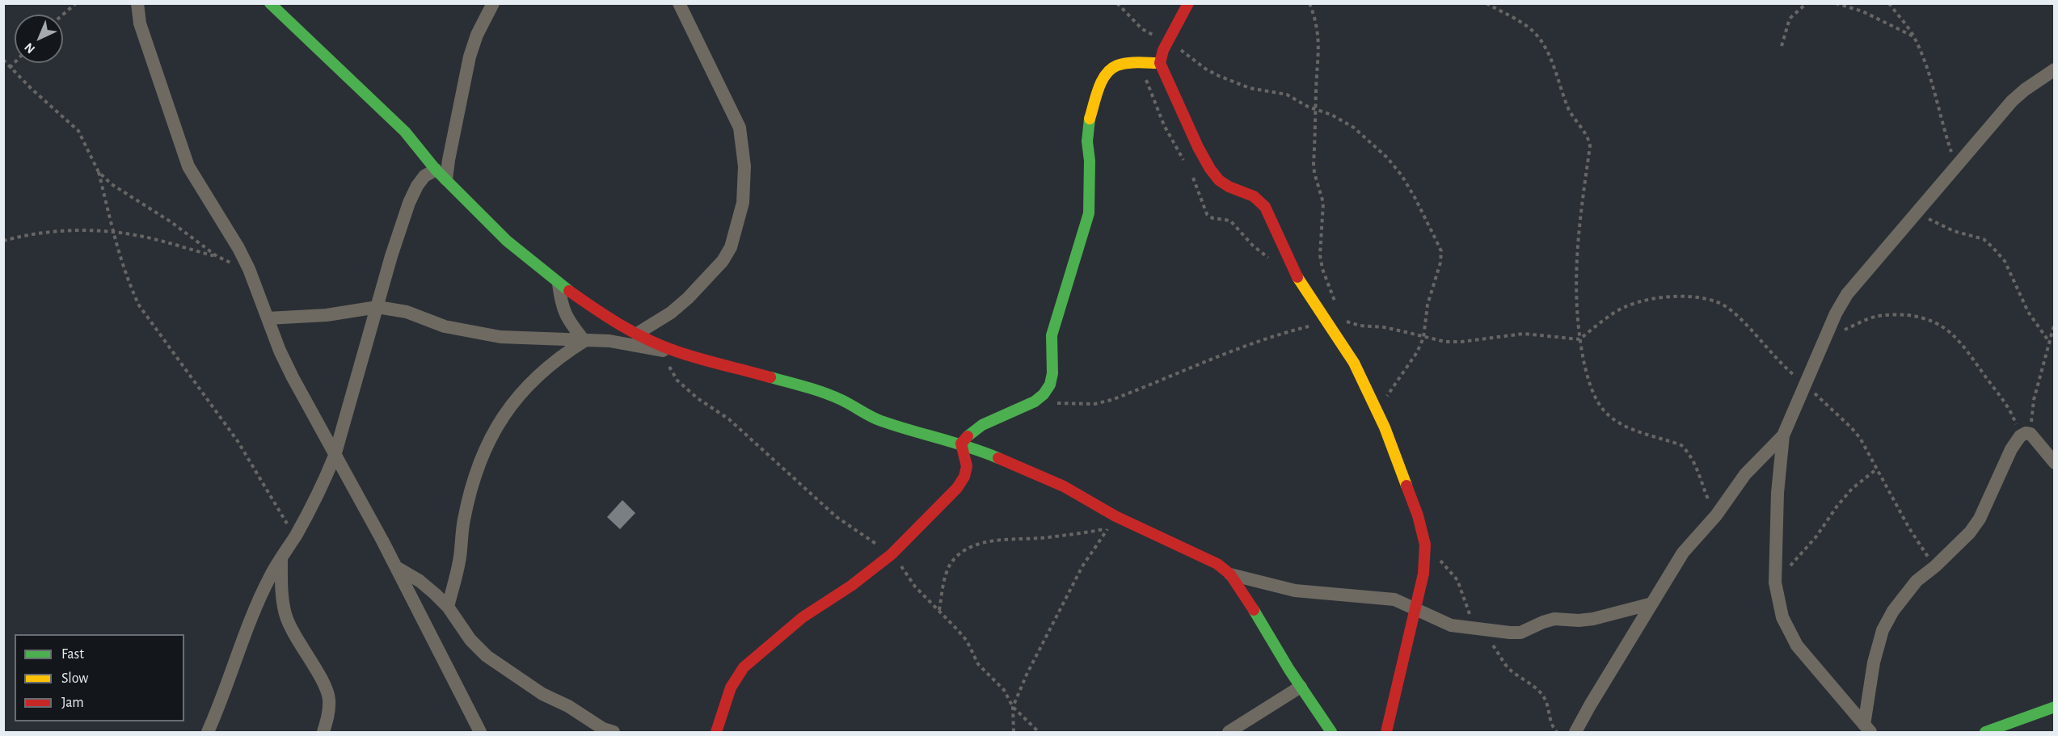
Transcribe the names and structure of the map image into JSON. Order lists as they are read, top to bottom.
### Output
{
  "legend": ["Fast", "Slow", "Jam"],
  "north": "bottom left"
}
